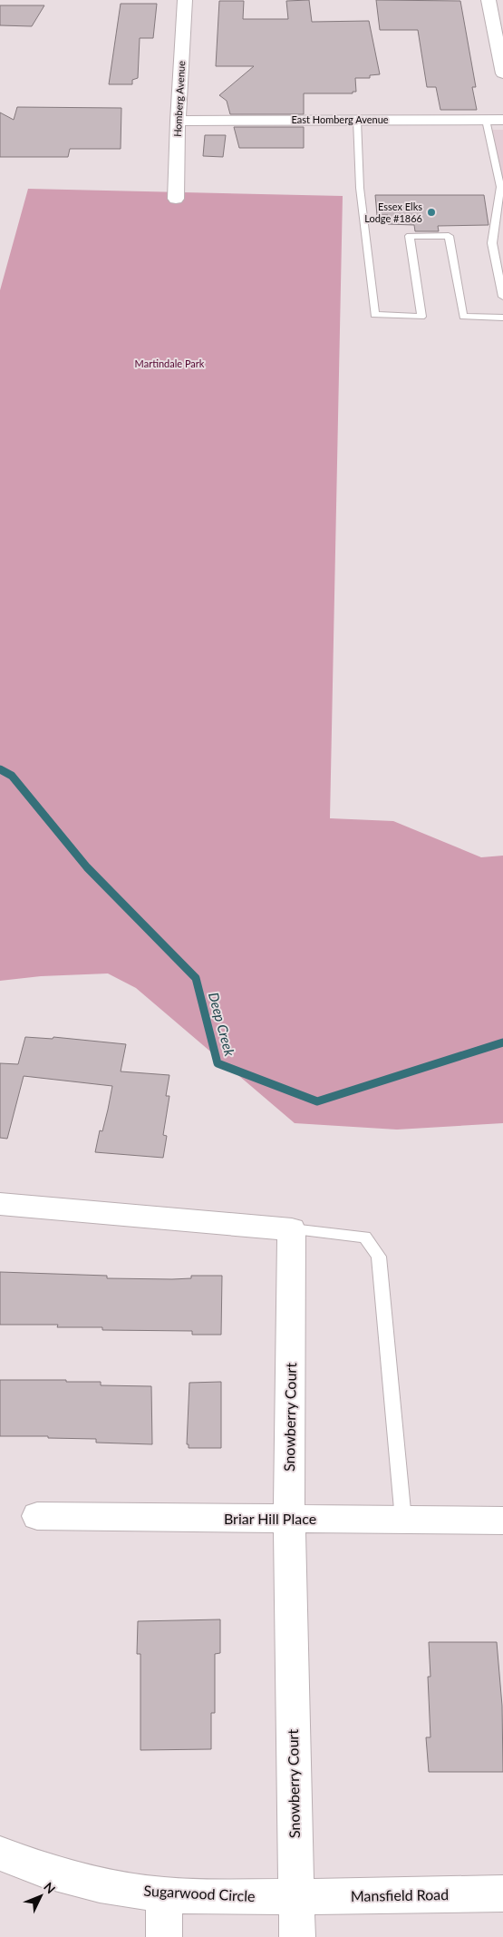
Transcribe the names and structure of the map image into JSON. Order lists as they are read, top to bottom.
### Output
{
  "streets": {
    "street": [
      "Homberg Avenue",
      "East Homberg Avenue",
      "Snowberry Court",
      "Briar Hill Place",
      "Sugarwood Circle",
      "Mansfield Road"
    ]
  },
  "crossings": [
    ["Homberg Avenue", "East Homberg Avenue"],
    ["Snowberry Court", "Briar Hill Place"],
    ["Snowberry Court", "Sugarwood Circle"],
    ["Snowberry Court", "Mansfield Road"],
    ["Sugarwood Circle", "Mansfield Road"]
  ],
  "water": ["Deep Creek"],
  "parks": ["Martindale Park"],
  "places": ["Essex Elks Lodge #1866"],
  "north": "top right"
}
